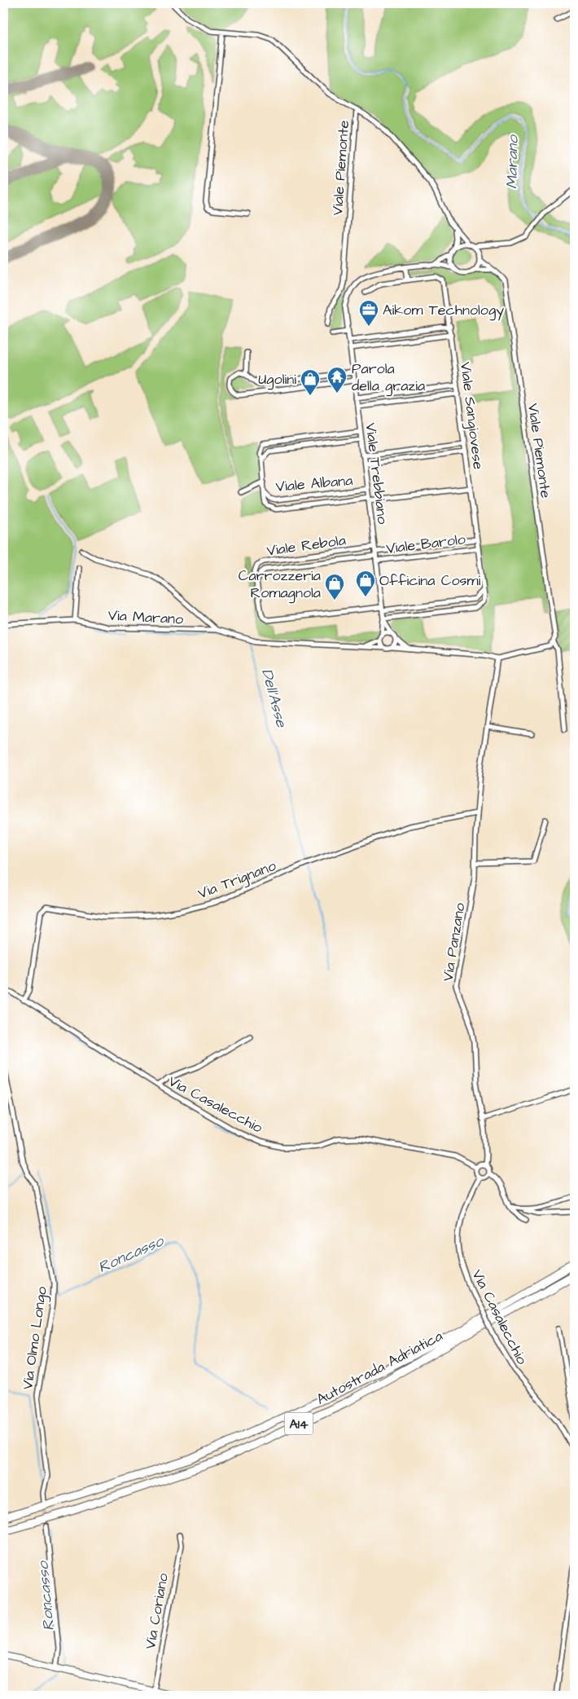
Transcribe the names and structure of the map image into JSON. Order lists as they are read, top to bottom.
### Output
{
  "streets": {
    "highway": ["Autostrada Adriatica", "A14"],
    "street": [
      "Viale Piemonte",
      "Viale Sangiovese",
      "Viale Trebbiano",
      "Viale Albana",
      "Viale Barolo",
      "Viale Rebola",
      "Via Marano",
      "Via Trignano",
      "Via Panzano",
      "Via Casalecchio",
      "Via Olmo Longo",
      "Via Coriano"
    ]
  },
  "crossings": [
    ["Viale Piemonte", "Viale Trebbiano"],
    ["Viale Sangiovese", "Viale Barolo"],
    ["Viale Trebbiano", "Viale Albana"],
    ["Viale Trebbiano", "Viale Barolo"],
    ["Viale Trebbiano", "Viale Rebola"],
    ["Viale Barolo", "Viale Rebola"],
    ["Via Trignano", "Via Panzano"],
    ["Via Trignano", "Via Casalecchio"],
    ["Via Panzano", "Via Casalecchio"]
  ],
  "water": ["Marano", "Dell'Asse", "Roncasso"],
  "places": {
    "office": ["Aikom Technology"],
    "temple": ["Parola della grazia"],
    "shop": ["Ugolini", "Officina Cosmi", "Carrozzeria Romagnola"]
  }
}
